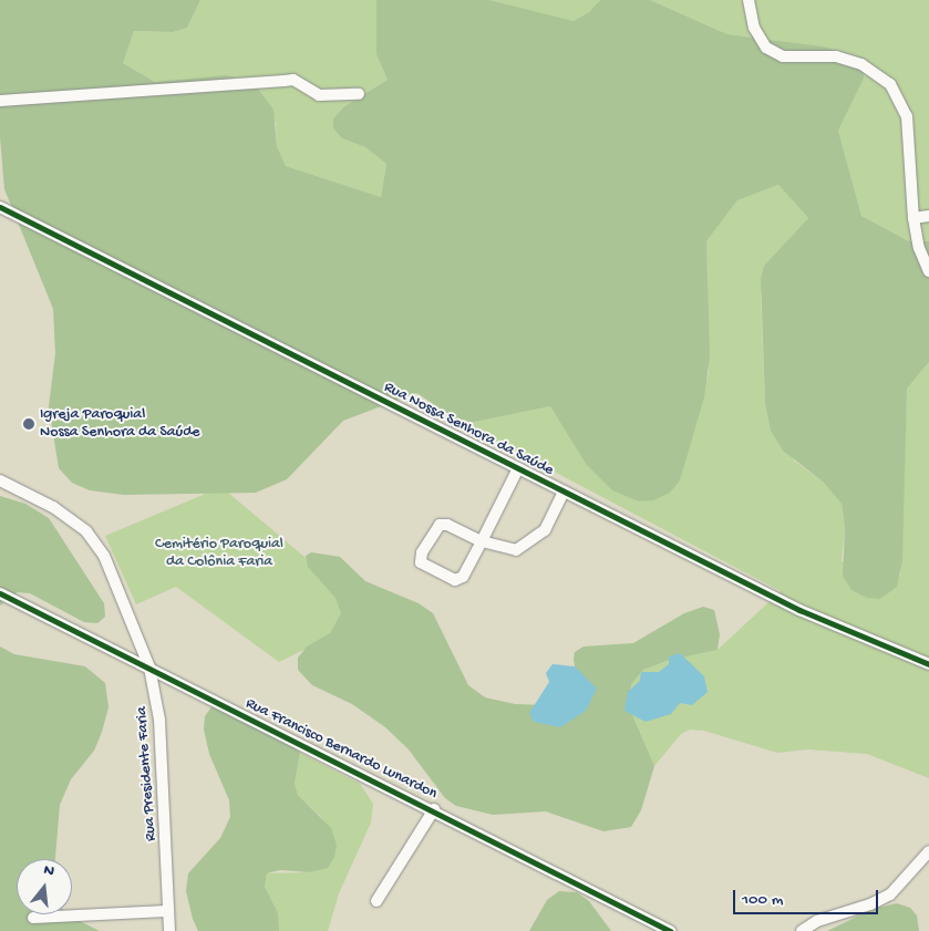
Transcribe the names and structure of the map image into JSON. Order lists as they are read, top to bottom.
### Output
{
  "streets": {
    "street": ["Rua Nossa Senhora da Saúde", "Rua Francisco Bernardo Lunardon", "Rua Presidente Faria"]
  },
  "crossings": [
    ["Rua Francisco Bernardo Lunardon", "Rua Presidente Faria"]
  ],
  "parks": ["Cemitério Paroquial da Colônia Faria"],
  "places": ["Igreja Paroquial Nossa Senhora da Saúde"],
  "scale_bar": "100 m",
  "north": "top"
}
